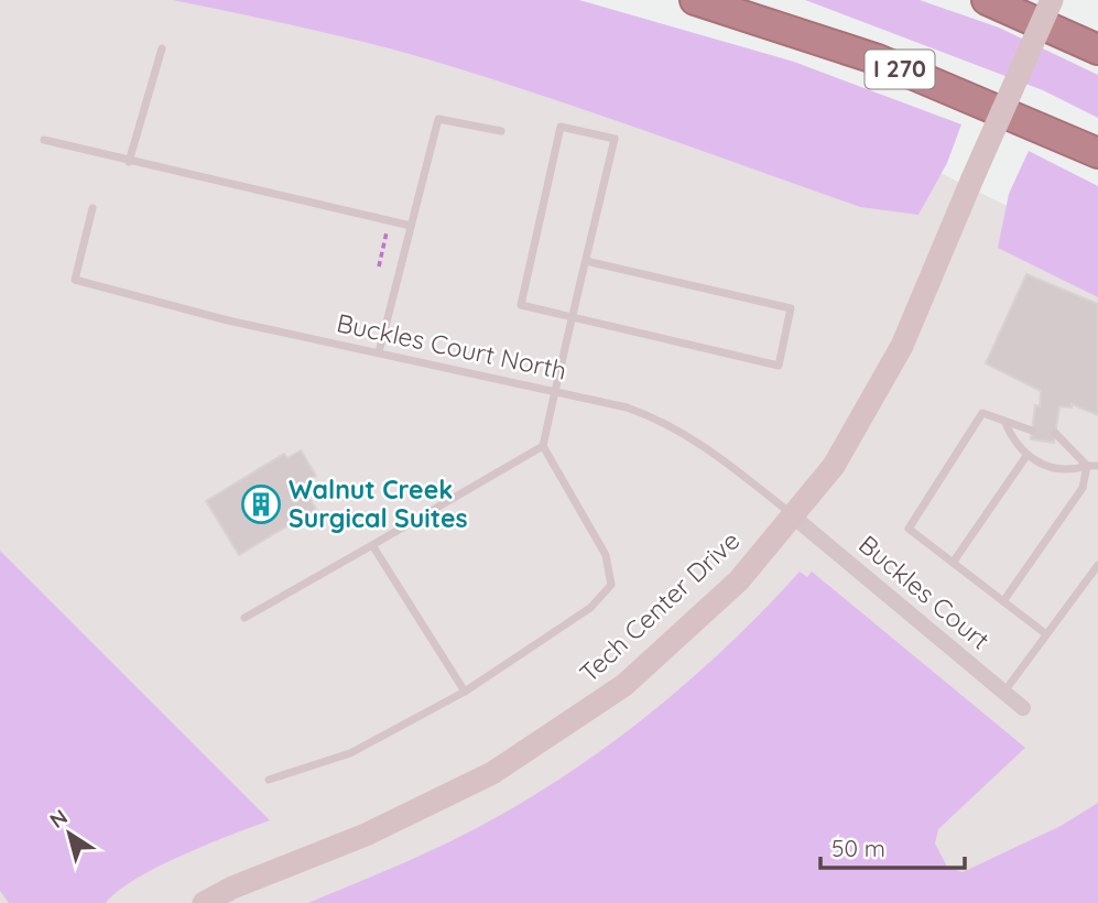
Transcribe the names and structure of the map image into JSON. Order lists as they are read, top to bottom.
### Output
{
  "streets": {
    "highway": ["I 270"],
    "main road": ["Tech Center Drive"],
    "street": ["Buckles Court"],
    "lane": ["Buckles Court North"]
  },
  "crossings": [
    ["Buckles Court North", "Buckles Court"],
    ["Buckles Court North", "Tech Center Drive"],
    ["Buckles Court", "Tech Center Drive"]
  ],
  "places": {
    "building": ["Walnut Creek Surgical Suites"]
  },
  "scale_bar": "50 m",
  "north": "top left"
}
